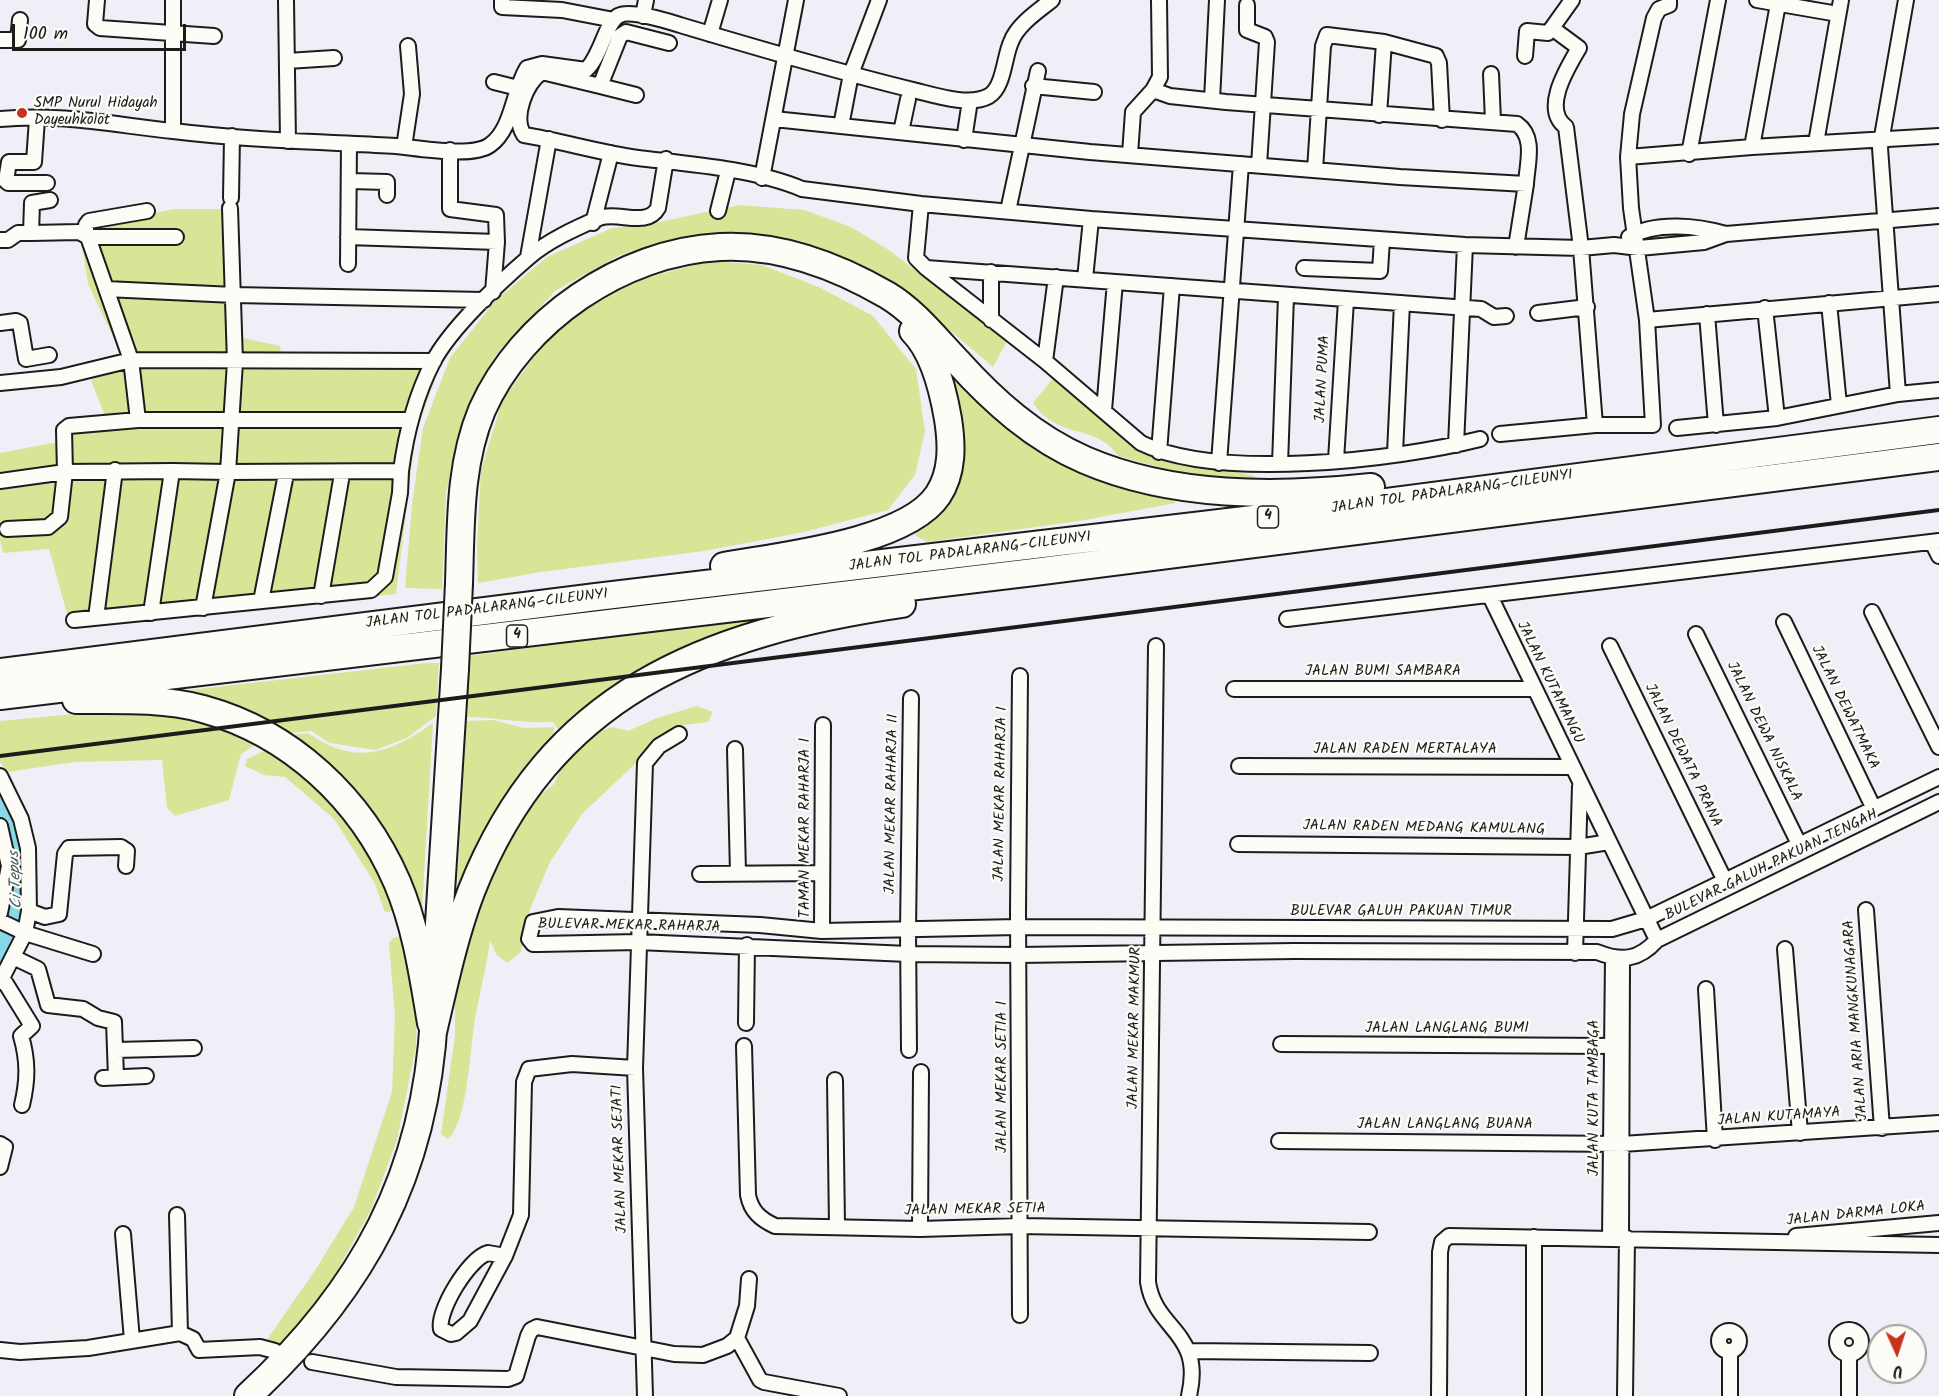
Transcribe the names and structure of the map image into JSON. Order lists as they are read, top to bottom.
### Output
{
  "streets": {
    "highway": ["JALAN TOL PADALARANG–CILEUNYI", "4"],
    "street": [
      "JALAN PUMA",
      "JALAN BUMI SAMBARA",
      "JALAN KUTAMANGU",
      "JALAN DEWATMAKA",
      "JALAN DEWA NISKALA",
      "JALAN RADEN MERTALAYA",
      "JALAN DEWATA PRANA",
      "JALAN MEKAR RAHARJA I",
      "JALAN MEKAR RAHARJA II",
      "TAMAN MEKAR RAHARJA I",
      "JALAN RADEN MEDANG KAMULANG",
      "BULEVAR GALUH PAKUAN TENGAH",
      "BULEVAR GALUH PAKUAN TIMUR",
      "BULEVAR MEKAR RAHARJA",
      "JALAN ARIA MANGKUNAGARA",
      "JALAN MEKAR MAKMUR",
      "JALAN LANGLANG BUMI",
      "JALAN MEKAR SETIA I",
      "JALAN KUTA TAMBAGA",
      "JALAN KUTAMAYA",
      "JALAN LANGLANG BUANA",
      "JALAN MEKAR SEJATI",
      "JALAN MEKAR SETIA",
      "JALAN DARMA LOKA"
    ]
  },
  "crossings": [
    ["JALAN BUMI SAMBARA", "JALAN KUTAMANGU"],
    ["JALAN KUTAMANGU", "JALAN RADEN MERTALAYA"],
    ["JALAN KUTAMANGU", "JALAN RADEN MEDANG KAMULANG"],
    ["JALAN KUTAMANGU", "BULEVAR GALUH PAKUAN TENGAH"],
    ["JALAN KUTAMANGU", "BULEVAR GALUH PAKUAN TIMUR"],
    ["JALAN DEWATMAKA", "BULEVAR GALUH PAKUAN TENGAH"],
    ["JALAN DEWA NISKALA", "BULEVAR GALUH PAKUAN TENGAH"],
    ["JALAN DEWATA PRANA", "BULEVAR GALUH PAKUAN TENGAH"],
    ["JALAN MEKAR RAHARJA I", "BULEVAR MEKAR RAHARJA"],
    ["JALAN MEKAR RAHARJA I", "JALAN MEKAR SETIA I"],
    ["JALAN MEKAR RAHARJA II", "BULEVAR MEKAR RAHARJA"],
    ["TAMAN MEKAR RAHARJA I", "BULEVAR MEKAR RAHARJA"],
    ["BULEVAR GALUH PAKUAN TENGAH", "BULEVAR GALUH PAKUAN TIMUR"],
    ["BULEVAR GALUH PAKUAN TENGAH", "JALAN KUTA TAMBAGA"],
    ["BULEVAR GALUH PAKUAN TIMUR", "BULEVAR MEKAR RAHARJA"],
    ["BULEVAR GALUH PAKUAN TIMUR", "JALAN MEKAR MAKMUR"],
    ["BULEVAR MEKAR RAHARJA", "JALAN MEKAR MAKMUR"],
    ["BULEVAR MEKAR RAHARJA", "JALAN MEKAR SETIA I"],
    ["BULEVAR MEKAR RAHARJA", "JALAN MEKAR SEJATI"],
    ["JALAN ARIA MANGKUNAGARA", "JALAN KUTAMAYA"],
    ["JALAN MEKAR MAKMUR", "JALAN MEKAR SETIA"],
    ["JALAN LANGLANG BUMI", "JALAN KUTA TAMBAGA"],
    ["JALAN MEKAR SETIA I", "JALAN MEKAR SETIA"],
    ["JALAN KUTA TAMBAGA", "JALAN KUTAMAYA"],
    ["JALAN KUTA TAMBAGA", "JALAN LANGLANG BUANA"],
    ["JALAN KUTA TAMBAGA", "JALAN DARMA LOKA"],
    ["JALAN KUTAMAYA", "JALAN LANGLANG BUANA"]
  ],
  "water": ["Ci Tepus"],
  "places": ["SMP Nurul Hidayah Dayeuhkolot"],
  "scale_bar": "100 m",
  "north": "bottom"
}
